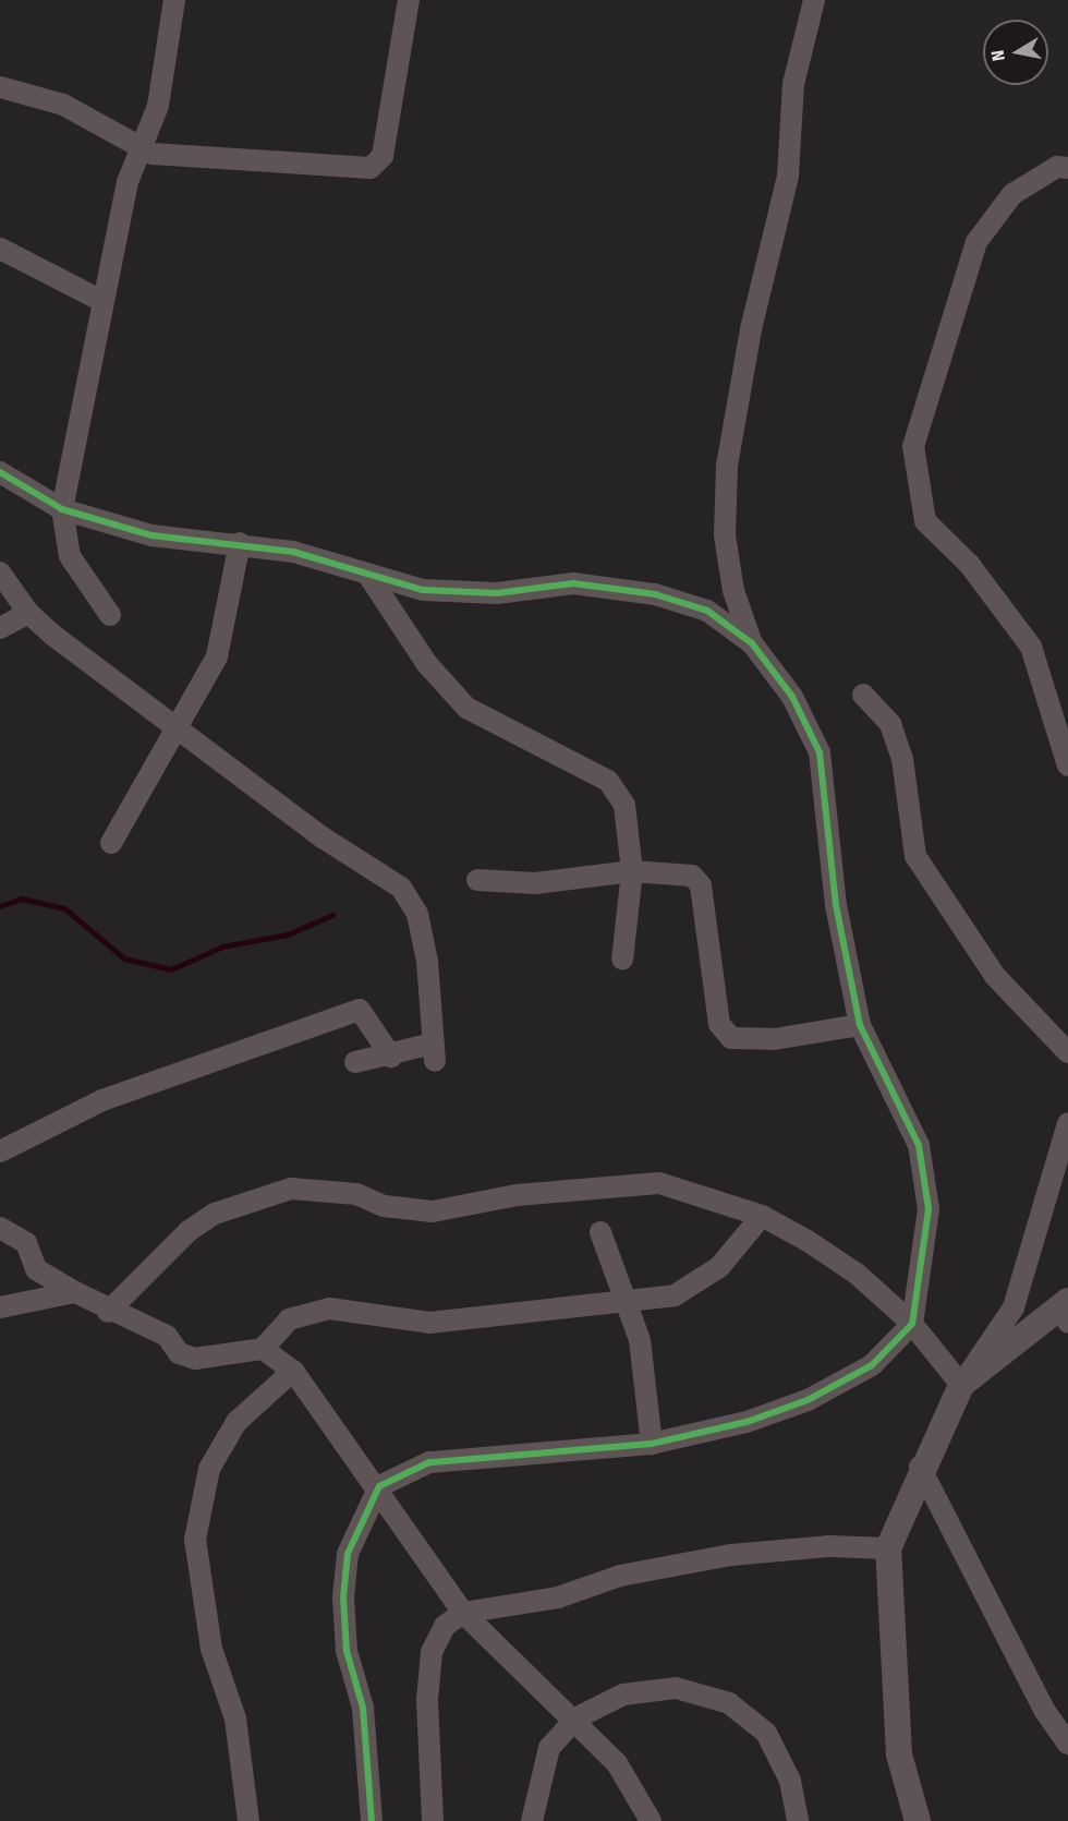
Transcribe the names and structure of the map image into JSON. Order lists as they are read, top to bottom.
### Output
{
  "north": "left"
}
